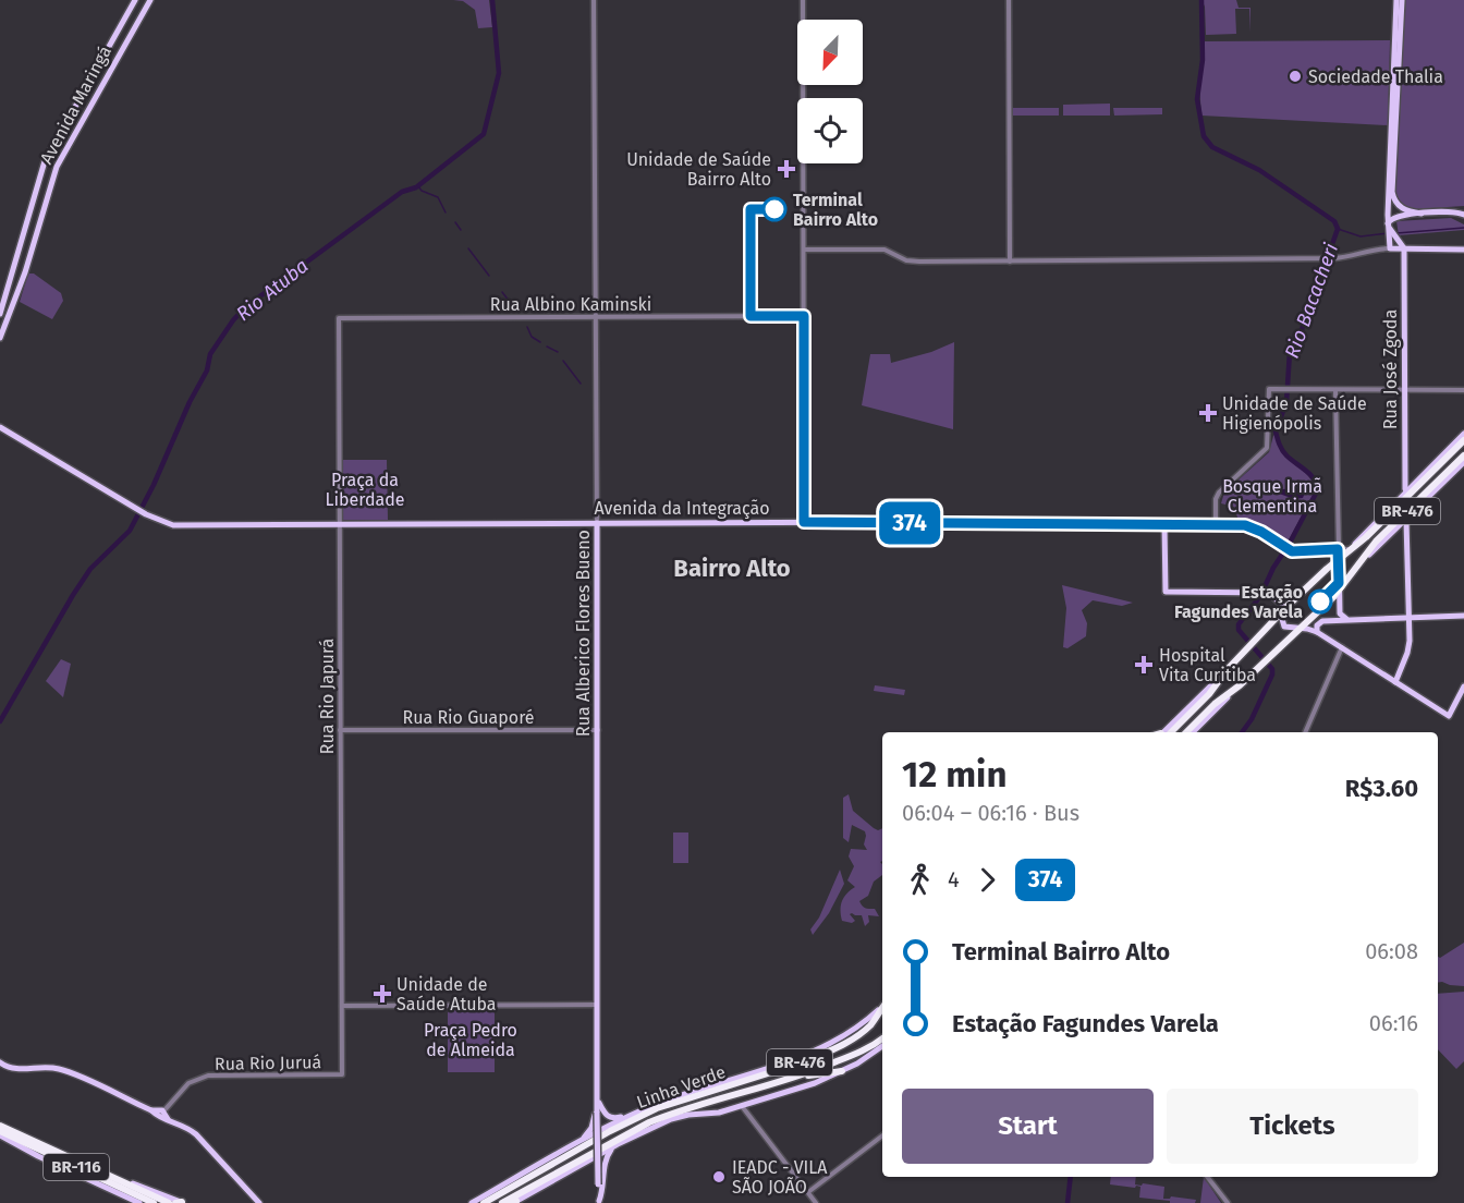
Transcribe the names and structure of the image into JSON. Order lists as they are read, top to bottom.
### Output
{
  "streets": {
    "highway": ["BR-476", "Linha Verde", "BR-116"],
    "main road": [
      "Avenida Maringá",
      "Rua José Zgoda",
      "Avenida da Integração",
      "Rua Alberico Flores Bueno"
    ],
    "street": [
      "Rua Albino Kaminski",
      "Rua Rio Japurá",
      "Rua Rio Guaporé",
      "Rua Rio Juruá"
    ]
  },
  "crossings": [
    ["Rua Albino Kaminski", "Rua Alberico Flores Bueno"],
    ["Rua Albino Kaminski", "Rua Rio Japurá"],
    ["Avenida da Integração", "Rua Alberico Flores Bueno"],
    ["Avenida da Integração", "Rua Rio Japurá"],
    ["Rua Alberico Flores Bueno", "Rua Rio Guaporé"],
    ["Rua Rio Japurá", "Rua Rio Guaporé"],
    ["Rua Rio Japurá", "Rua Rio Juruá"]
  ],
  "districts": ["Bairro Alto"],
  "water": ["Rio Atuba", "Rio Bacacheri"],
  "parks": ["Praça da Liberdade", "Bosque Irmã Clementina", "Praça Pedro de Almeida"],
  "places": {
    "other": [
      "Sociedade Thalia",
      "Terminal Bairro Alto",
      "Estação Fagundes Varela",
      "IEADC - VILA SÃO JOÃO"
    ],
    "health": [
      "Unidade de Saúde Bairro Alto",
      "Unidade de Saúde Higienópolis",
      "Hospital Vita Curitiba",
      "Unidade de Saúde Atuba"
    ]
  },
  "lines": ["bus line 374"],
  "north": "bottom left",
  "page": {
    "on_map": "374",
    "heading": ["12 min", "06:04 – 06:16 · Bus", "R$3.60"],
    "legs": ["4", "374"],
    "list": [
      {
        "name": "Terminal Bairro Alto",
        "value": "06:08"
      },
      {
        "name": "Estação Fagundes Varela",
        "value": "06:16"
      }
    ],
    "buttons": ["Start", "Tickets"]
  }
}
